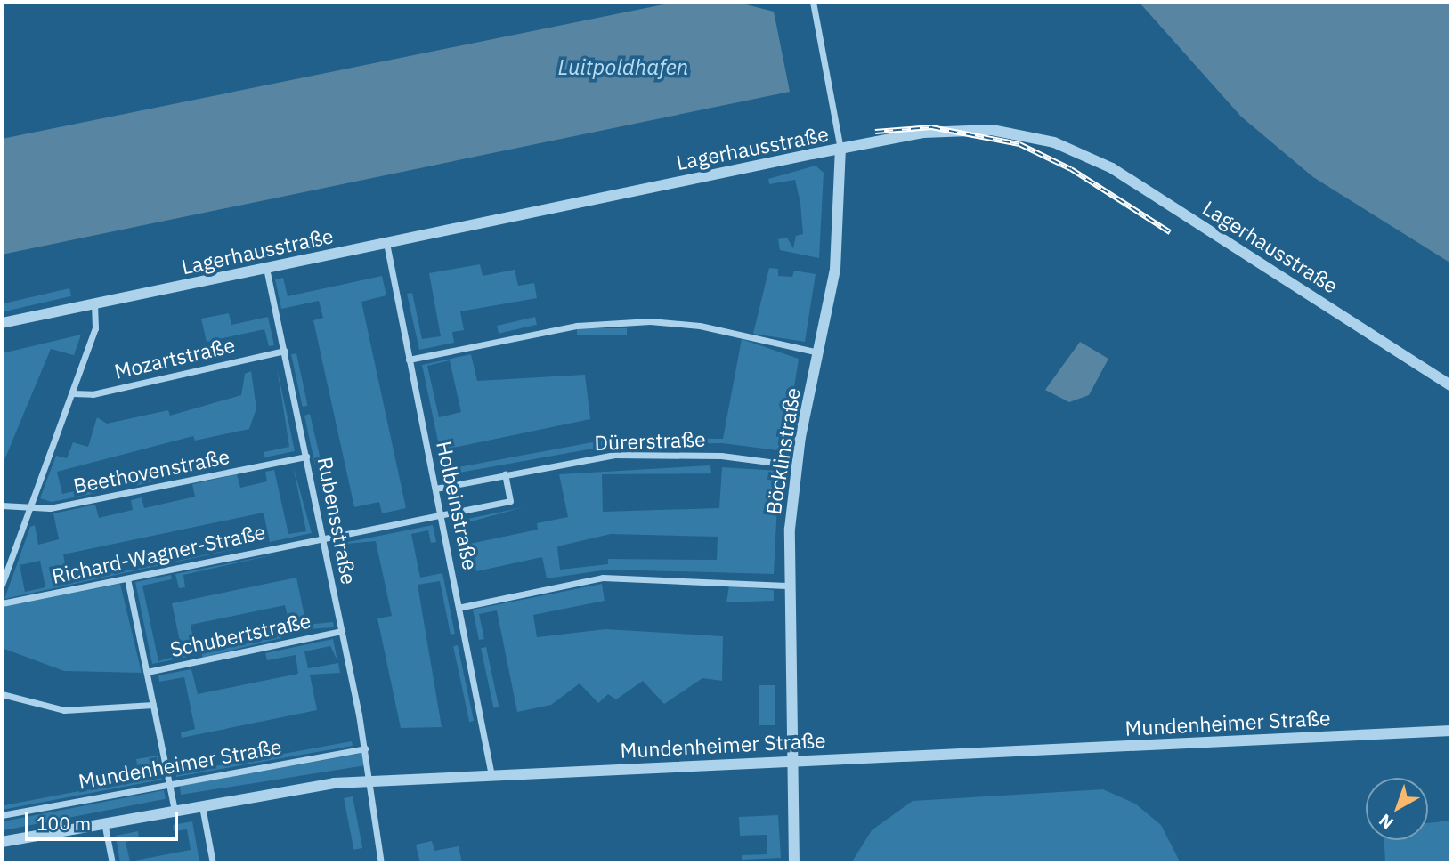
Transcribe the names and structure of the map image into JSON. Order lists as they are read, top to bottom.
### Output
{
  "streets": {
    "street": [
      "Lagerhausstraße",
      "Mozartstraße",
      "Dürerstraße",
      "Böcklinstraße",
      "Beethovenstraße",
      "Holbeinstraße",
      "Rubensstraße",
      "Richard-Wagner-Straße",
      "Schubertstraße",
      "Mundenheimer Straße"
    ]
  },
  "crossings": [
    ["Lagerhausstraße", "Böcklinstraße"],
    ["Lagerhausstraße", "Holbeinstraße"],
    ["Lagerhausstraße", "Rubensstraße"],
    ["Mozartstraße", "Rubensstraße"],
    ["Dürerstraße", "Böcklinstraße"],
    ["Dürerstraße", "Holbeinstraße"],
    ["Böcklinstraße", "Mundenheimer Straße"],
    ["Beethovenstraße", "Rubensstraße"],
    ["Holbeinstraße", "Mundenheimer Straße"],
    ["Rubensstraße", "Richard-Wagner-Straße"],
    ["Rubensstraße", "Schubertstraße"],
    ["Rubensstraße", "Mundenheimer Straße"]
  ],
  "water": ["Luitpoldhafen"],
  "scale_bar": "100 m",
  "north": "bottom left"
}
